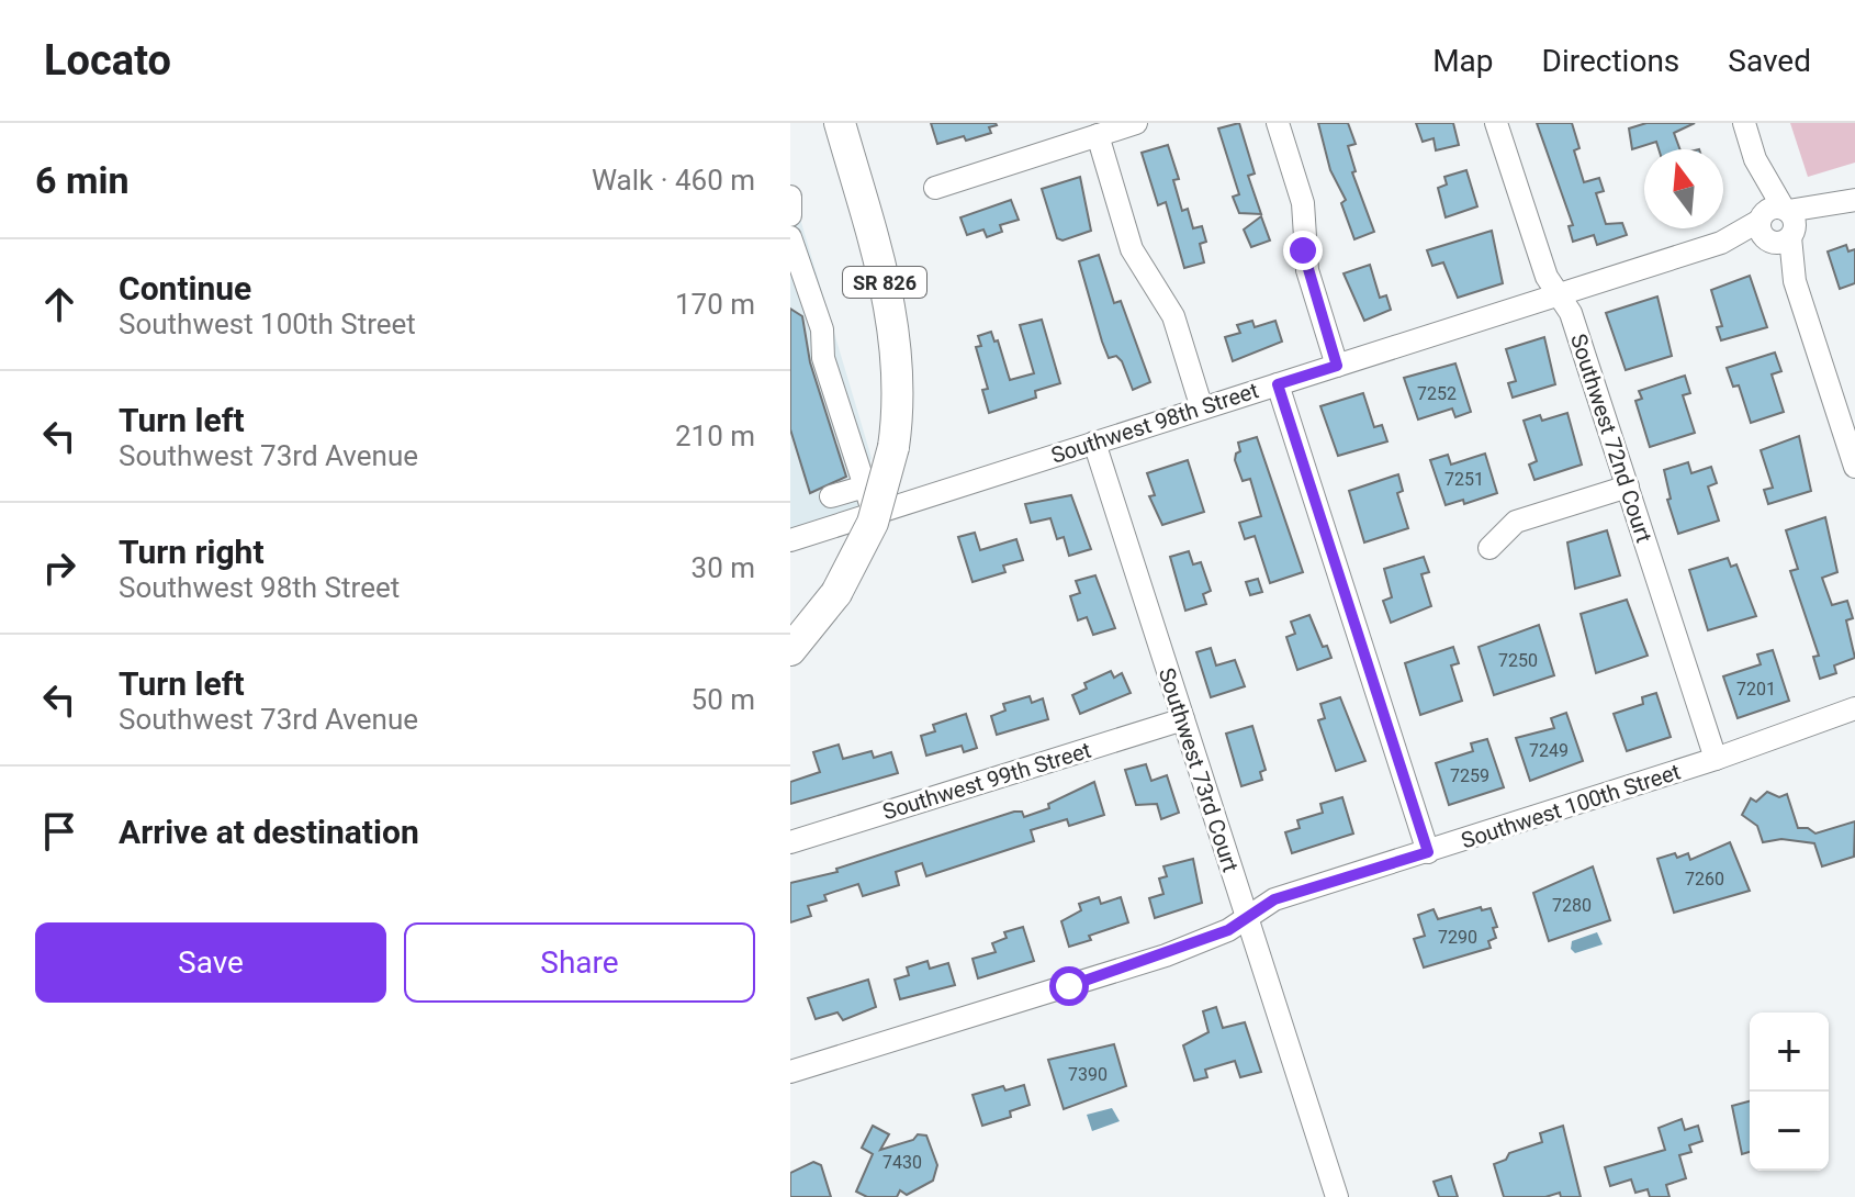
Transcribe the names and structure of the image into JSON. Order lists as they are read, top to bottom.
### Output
{
  "streets": {
    "highway": ["SR 826"],
    "street": [
      "Southwest 98th Street",
      "Southwest 72nd Court",
      "Southwest 73rd Court",
      "Southwest 99th Street",
      "Southwest 100th Street"
    ]
  },
  "crossings": [
    ["Southwest 98th Street", "Southwest 72nd Court"],
    ["Southwest 98th Street", "Southwest 73rd Court"],
    ["Southwest 72nd Court", "Southwest 100th Street"],
    ["Southwest 73rd Court", "Southwest 99th Street"],
    ["Southwest 73rd Court", "Southwest 100th Street"]
  ],
  "house_numbers": [
    "7252",
    "7251",
    "7250",
    "7201",
    "7249",
    "7259",
    "7260",
    "7280",
    "7290",
    "7390",
    "7430"
  ],
  "north": "top",
  "page": {
    "header": "Locato",
    "nav": ["Map", "Directions", "Saved"],
    "heading": ["6 min", "Walk · 460 m"],
    "list": [
      ["Continue", "Southwest 100th Street", "170 m"],
      ["Turn left", "Southwest 73rd Avenue", "210 m"],
      ["Turn right", "Southwest 98th Street", "30 m"],
      ["Turn left", "Southwest 73rd Avenue", "50 m"],
      "Arrive at destination"
    ],
    "buttons": ["Save", "Share"],
    "map_buttons": ["+", "−"]
  }
}
